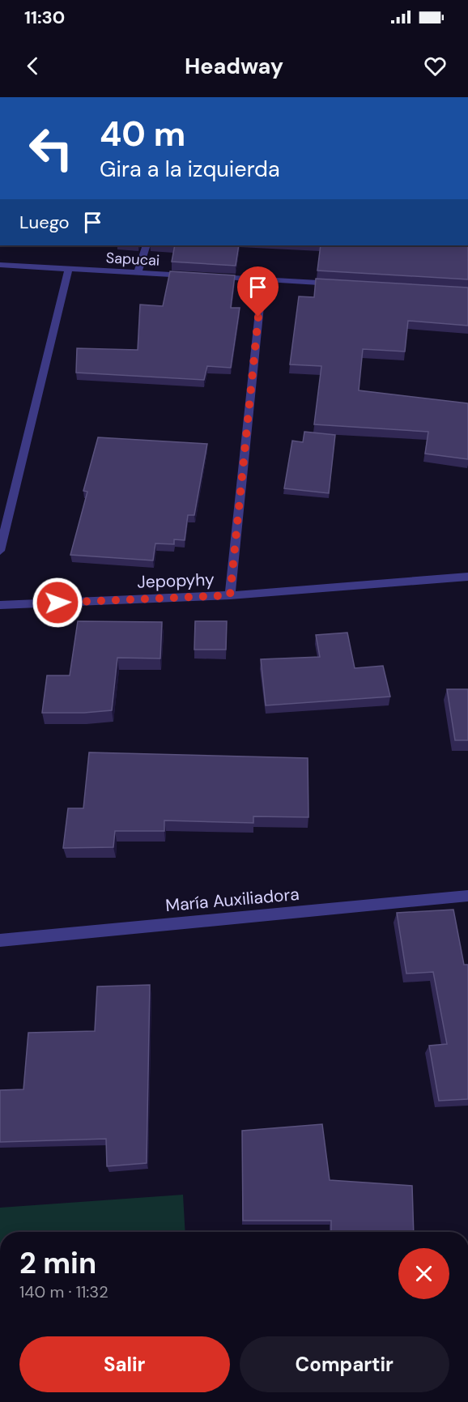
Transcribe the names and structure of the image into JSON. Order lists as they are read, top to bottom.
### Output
{
  "streets": {
    "street": ["Sapucai", "Jepopyhy", "María Auxiliadora"]
  },
  "page": {
    "status": "11:30",
    "header": "Headway",
    "turn": ["40 m", "Gira a la izquierda"],
    "then": "Luego",
    "heading": ["2 min", "140 m · 11:32"],
    "buttons": ["Salir", "Compartir"]
  }
}
